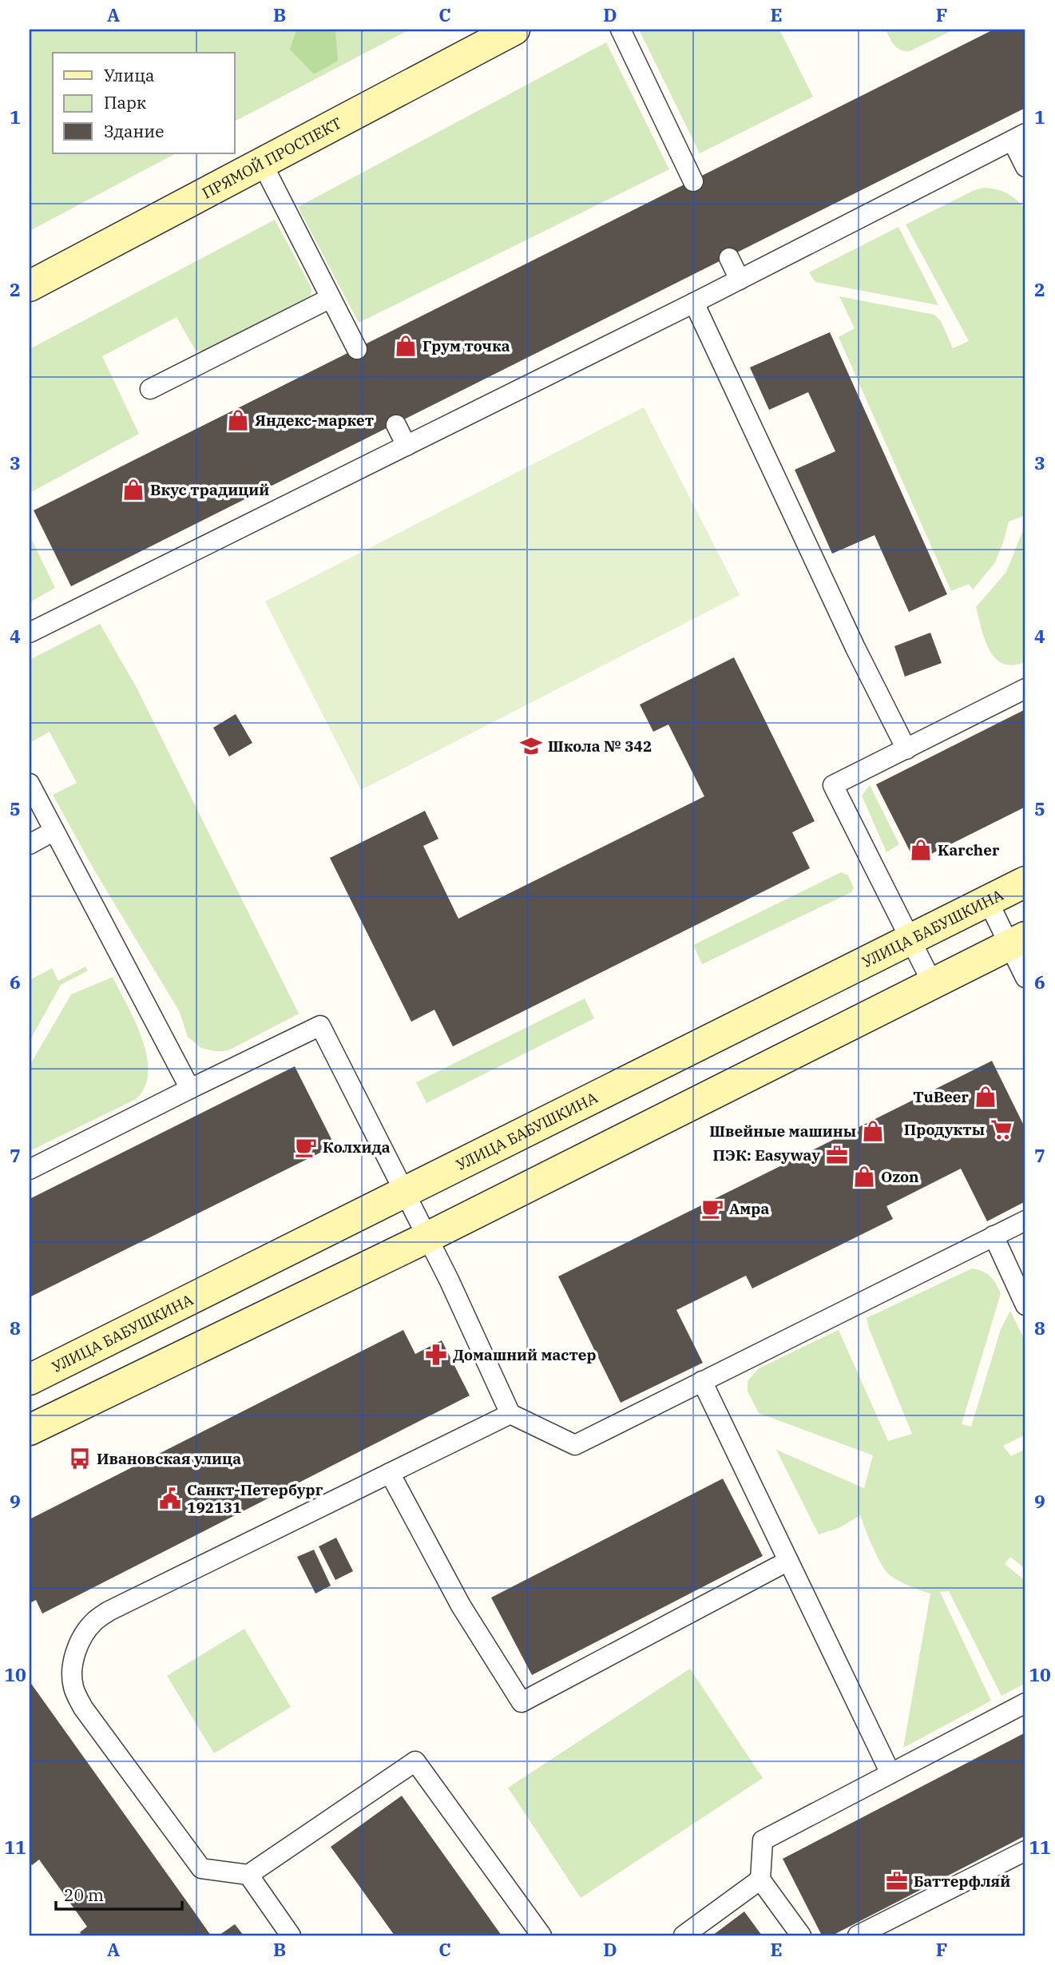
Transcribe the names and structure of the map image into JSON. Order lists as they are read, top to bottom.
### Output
{
  "streets": {
    "main road": ["ПРЯМОЙ ПРОСПЕКТ", "УЛИЦА БАБУШКИНА"]
  },
  "places": {
    "shop": [
      "Грум точка",
      "Яндекс-маркет",
      "Вкус традиций",
      "Karcher",
      "TuBeer",
      "Швейные машины",
      "Ozon"
    ],
    "school or university": ["Школа № 342"],
    "supermarket": ["Продукты"],
    "cafe": ["Колхида", "Амра"],
    "office": ["ПЭК: Easyway", "Баттерфляй"],
    "pharmacy": ["Домашний мастер"],
    "bus stop": ["Ивановская улица"],
    "public building": ["Санкт-Петербург 192131"]
  },
  "legend": ["Улица", "Парк", "Здание"],
  "scale_bar": "20 m",
  "grid": {
    "columns": [
      "A",
      "B",
      "C",
      "D",
      "E",
      "F"
    ],
    "rows": [
      "1",
      "2",
      "3",
      "4",
      "5",
      "6",
      "7",
      "8",
      "9",
      "10",
      "11"
    ]
  }
}
